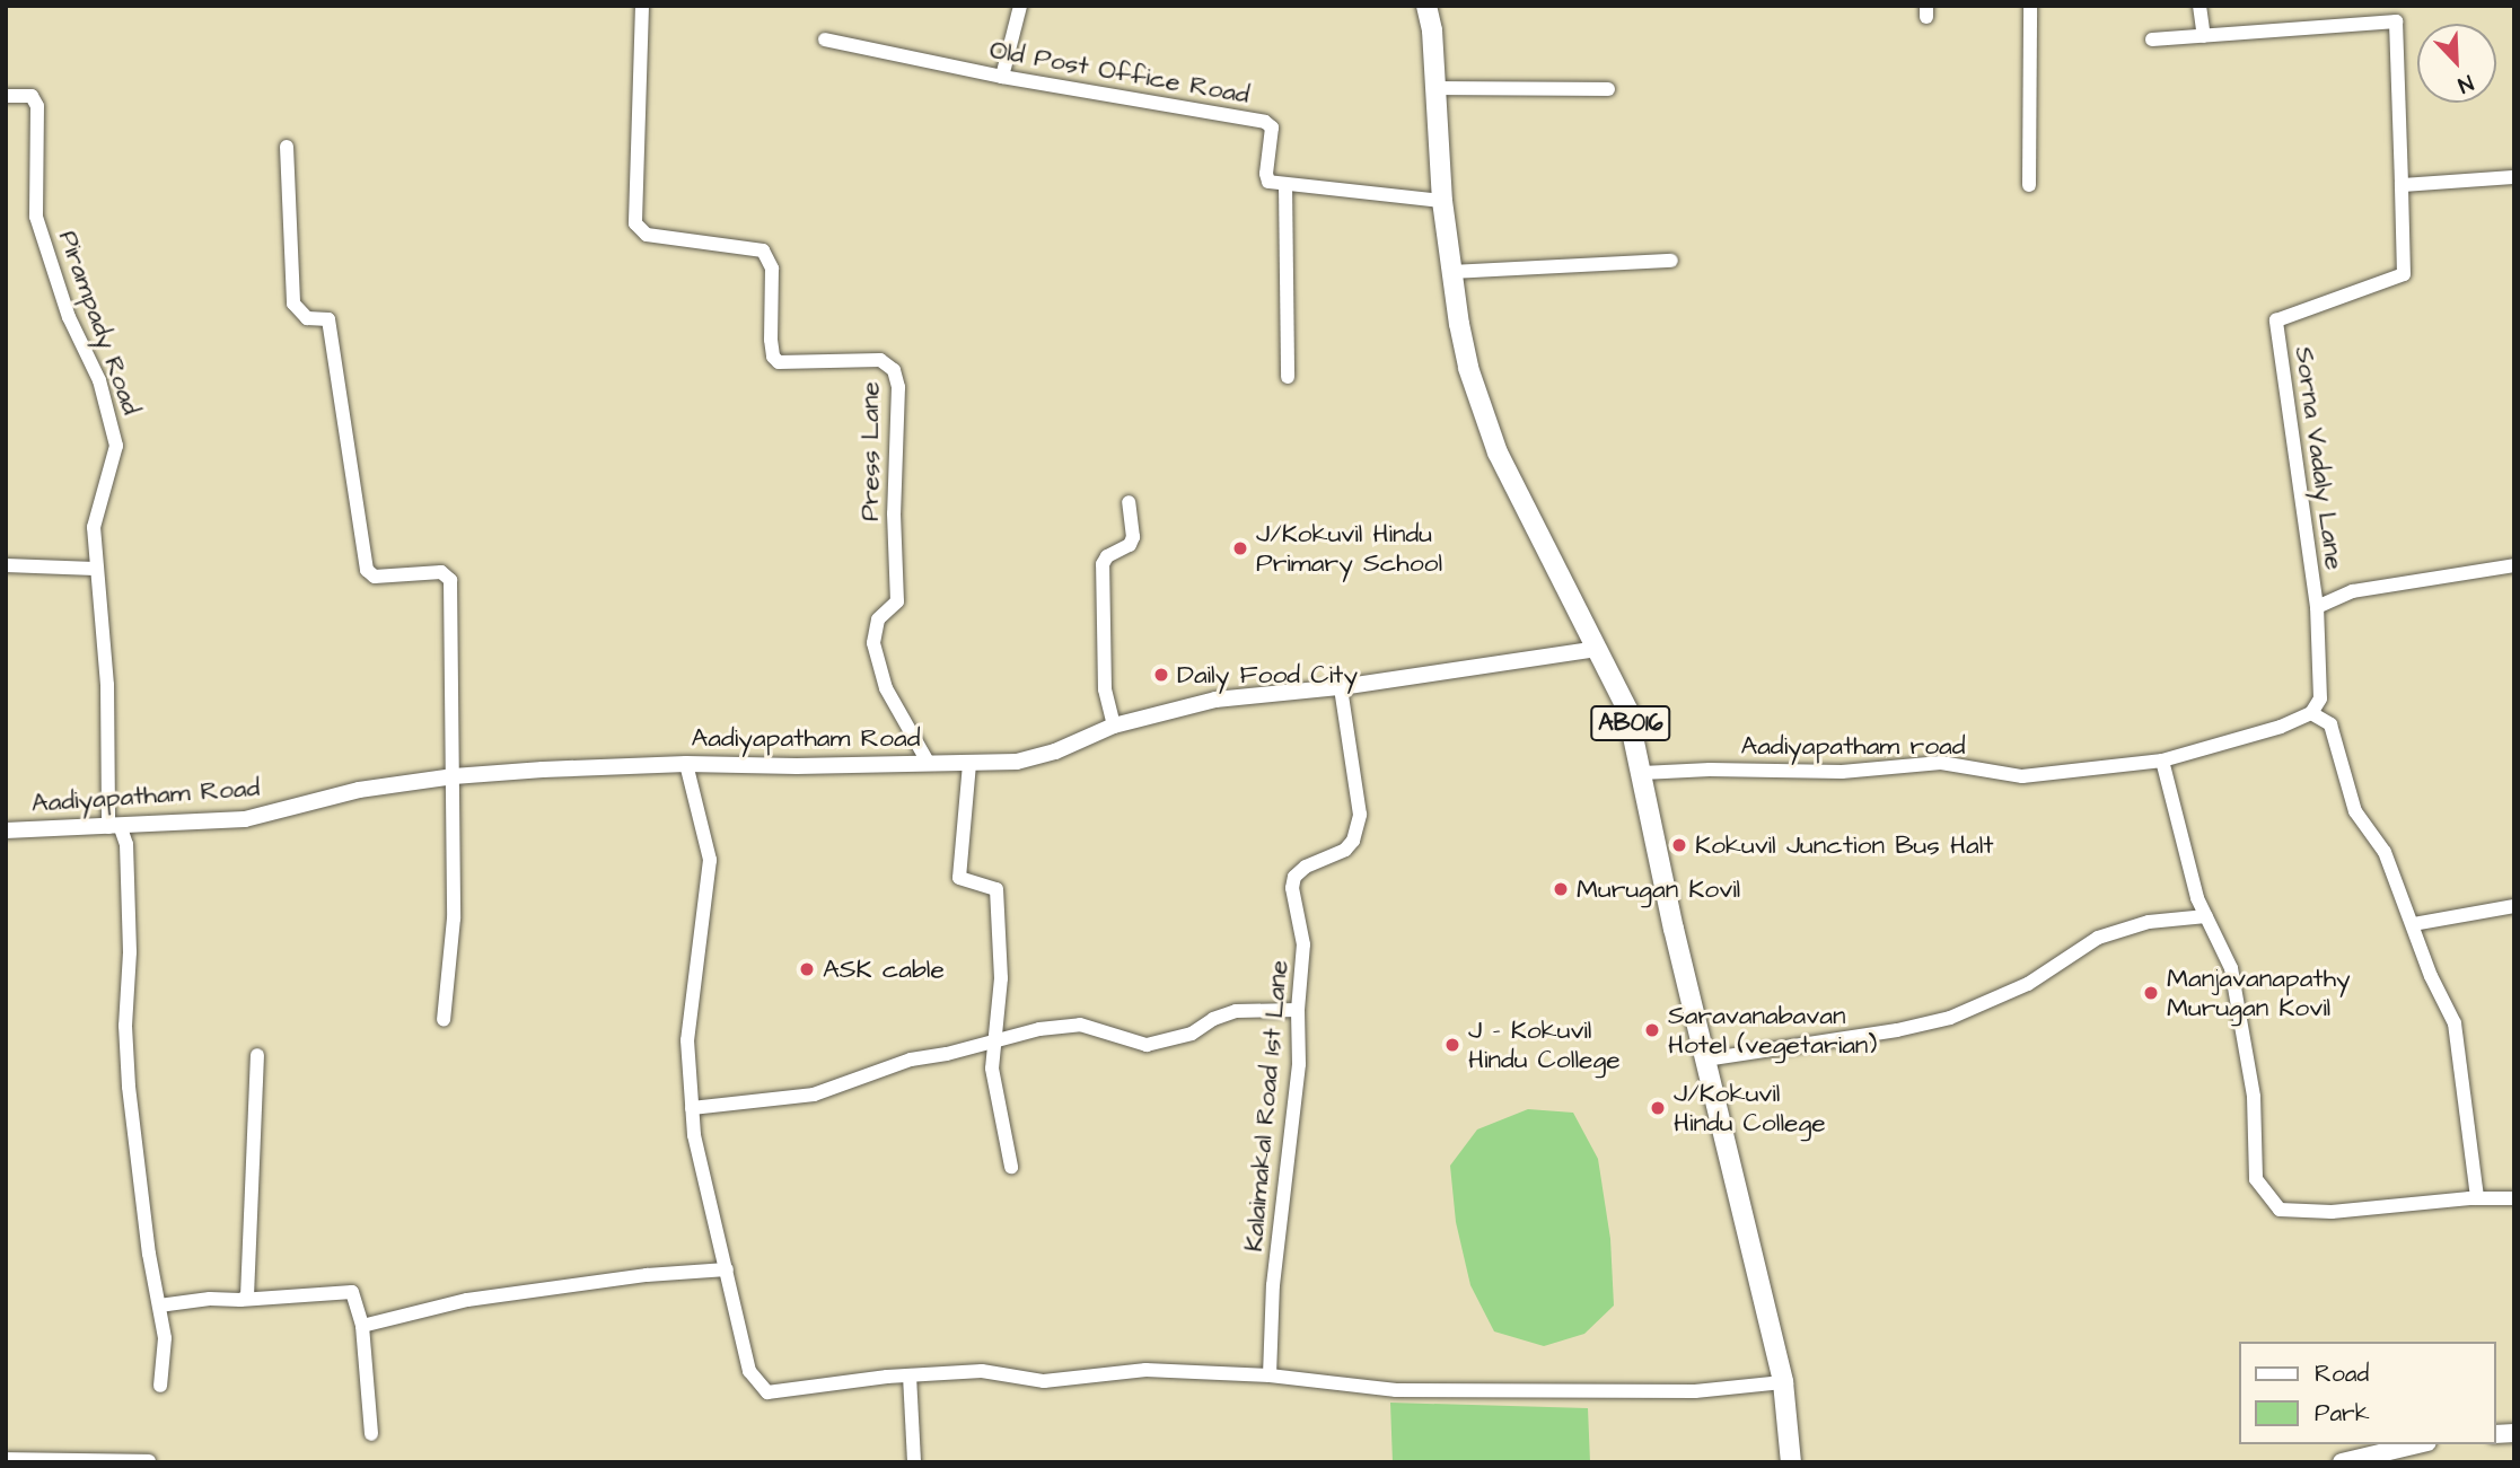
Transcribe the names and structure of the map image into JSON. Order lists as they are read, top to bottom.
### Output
{
  "streets": {
    "main road": ["AB016"],
    "street": [
      "Old Post Office Road",
      "Pirampady Road",
      "Press Lane",
      "Sorna Vadaly Lane",
      "Aadiyapatham Road",
      "Aadiyapatham road",
      "Kalaimakal Road 1st Lane"
    ]
  },
  "crossings": [
    ["Pirampady Road", "Aadiyapatham Road"],
    ["Press Lane", "Aadiyapatham Road"],
    ["AB016", "Aadiyapatham Road"],
    ["AB016", "Aadiyapatham road"],
    ["Aadiyapatham Road", "Kalaimakal Road 1st Lane"]
  ],
  "places": [
    "J/Kokuvil Hindu Primary School",
    "Daily Food City",
    "Kokuvil Junction Bus Halt",
    "Murugan Kovil",
    "ASK cable",
    "Manjavanapathy Murugan Kovil",
    "Saravanabavan Hotel (vegetarian)",
    "J - Kokuvil Hindu College",
    "J/Kokuvil Hindu College"
  ],
  "legend": ["Road", "Park"],
  "north": "bottom right"
}
